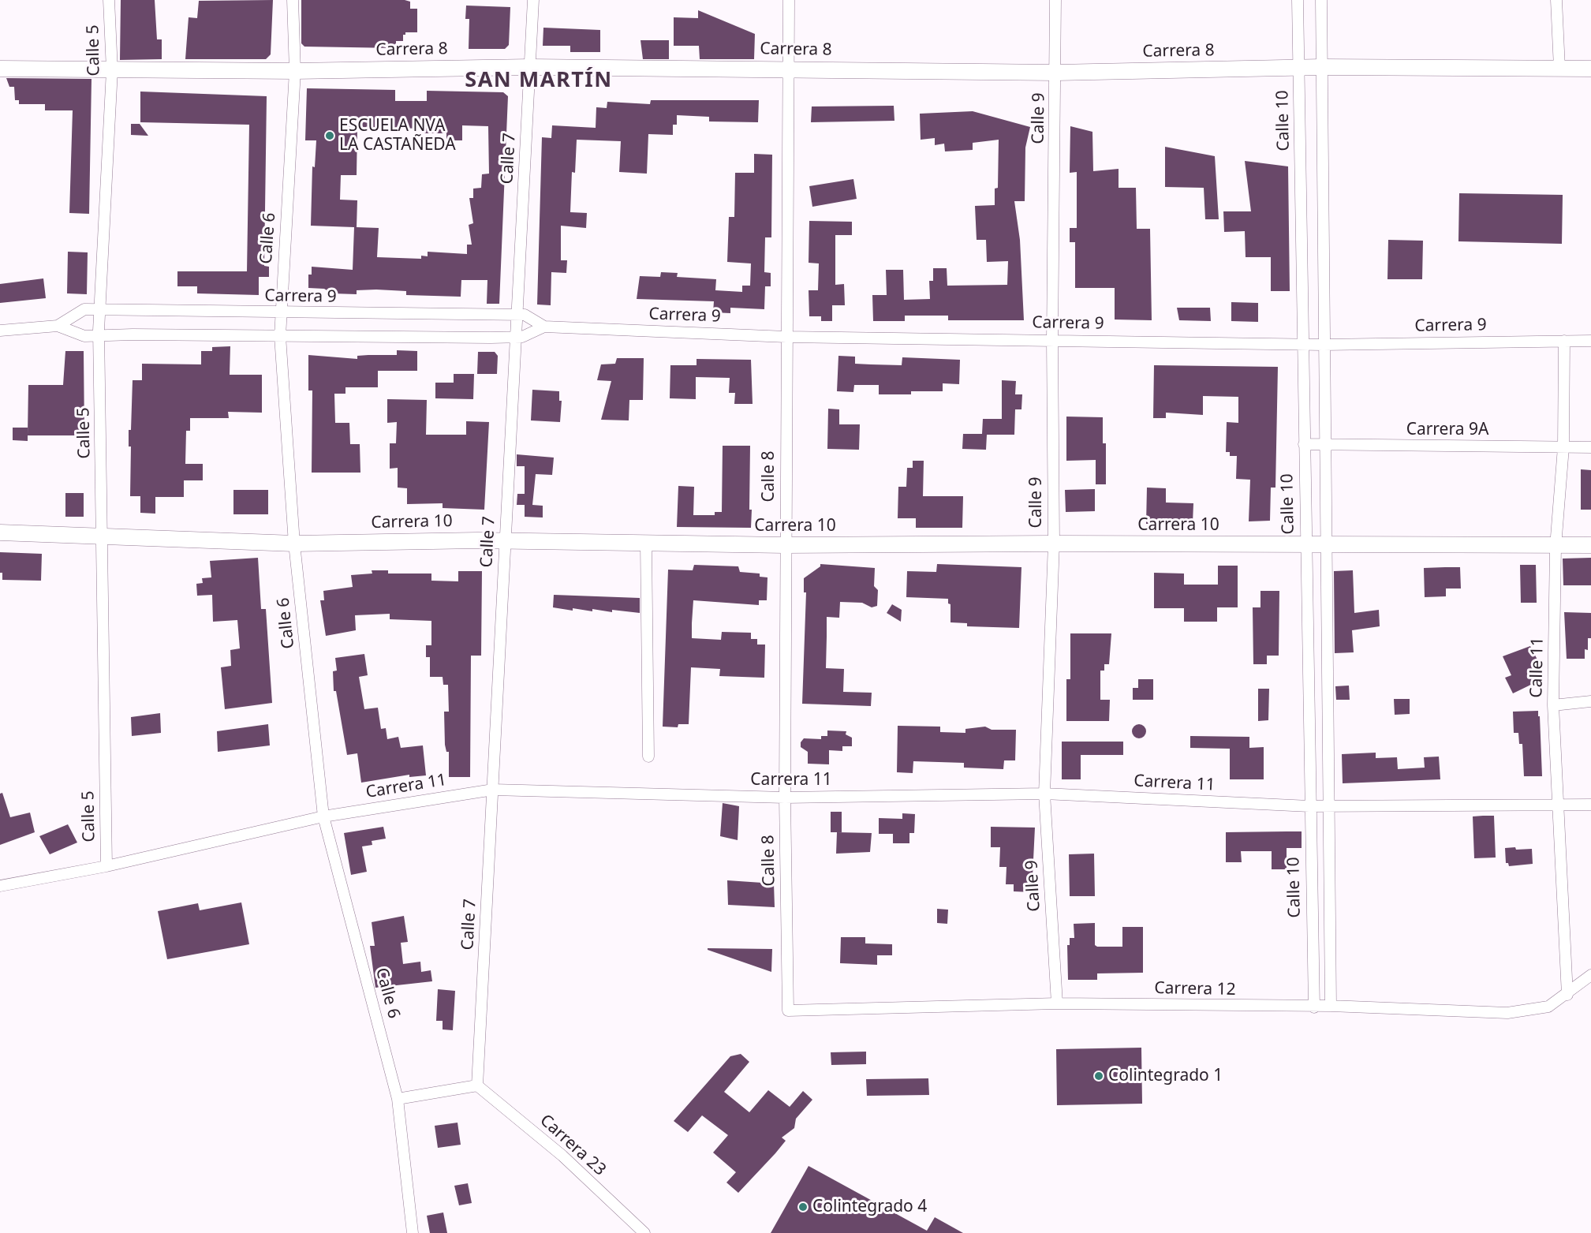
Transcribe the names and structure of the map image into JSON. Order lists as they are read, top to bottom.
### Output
{
  "streets": {
    "street": [
      "Carrera 8",
      "Calle 5",
      "Calle 9",
      "Calle 10",
      "Calle 7",
      "Calle 6",
      "Carrera 9",
      "Carrera 9A",
      "Calle 8",
      "Carrera 10",
      "Calle 11",
      "Carrera 11",
      "Carrera 12",
      "Carrera 23"
    ]
  },
  "crossings": [
    ["Carrera 8", "Calle 5"],
    ["Carrera 8", "Calle 9"],
    ["Carrera 8", "Calle 10"],
    ["Carrera 8", "Calle 7"],
    ["Carrera 8", "Calle 6"],
    ["Carrera 8", "Calle 8"],
    ["Calle 5", "Carrera 9"],
    ["Calle 5", "Carrera 10"],
    ["Calle 5", "Carrera 11"],
    ["Calle 9", "Carrera 9"],
    ["Calle 9", "Carrera 10"],
    ["Calle 9", "Carrera 11"],
    ["Calle 9", "Carrera 12"],
    ["Calle 10", "Carrera 9"],
    ["Calle 10", "Carrera 9A"],
    ["Calle 10", "Carrera 10"],
    ["Calle 10", "Carrera 11"],
    ["Calle 10", "Carrera 12"],
    ["Calle 7", "Carrera 9"],
    ["Calle 7", "Carrera 10"],
    ["Calle 7", "Carrera 11"],
    ["Calle 7", "Carrera 23"],
    ["Calle 6", "Carrera 9"],
    ["Calle 6", "Carrera 10"],
    ["Calle 6", "Carrera 11"],
    ["Carrera 9", "Calle 8"],
    ["Carrera 9", "Calle 11"],
    ["Carrera 9A", "Calle 11"],
    ["Calle 8", "Carrera 10"],
    ["Calle 8", "Carrera 11"],
    ["Calle 8", "Carrera 12"],
    ["Carrera 10", "Calle 11"],
    ["Calle 11", "Carrera 11"],
    ["Calle 11", "Carrera 12"]
  ],
  "districts": ["SAN MARTÍN"],
  "places": ["ESCUELA NVA LA CASTAÑEDA", "Colintegrado 1", "Colintegrado 4"]
}
